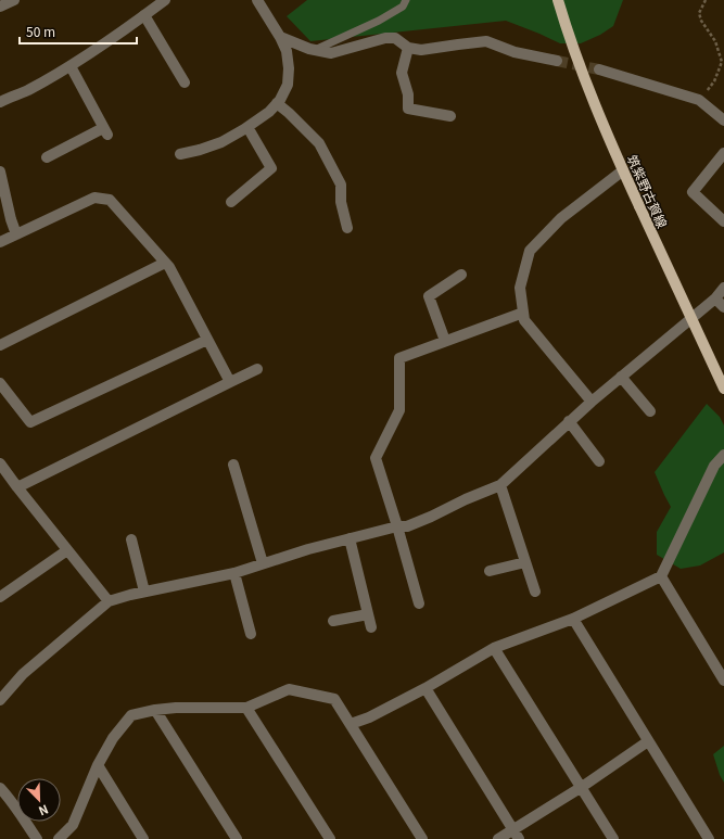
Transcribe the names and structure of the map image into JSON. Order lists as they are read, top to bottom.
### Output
{
  "streets": {
    "main road": ["筑紫野古賀線"]
  },
  "scale_bar": "50 m",
  "north": "bottom right"
}
